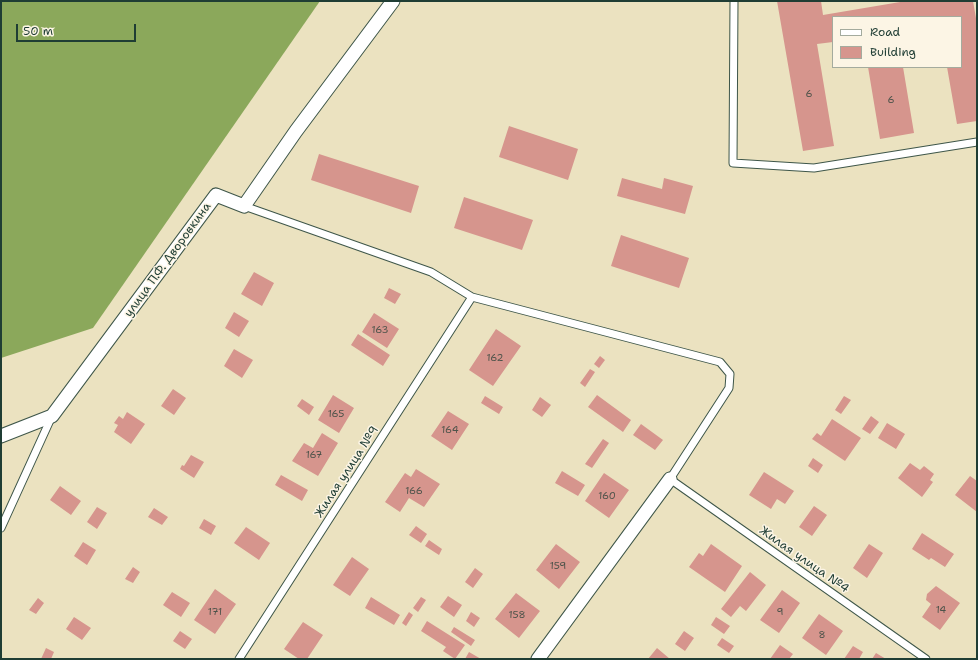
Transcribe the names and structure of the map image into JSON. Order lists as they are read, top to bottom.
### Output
{
  "streets": {
    "street": ["улица П.Ф. Дворовкина"],
    "lane": ["Жилая улица №9", "Жилая улица №4"]
  },
  "house_numbers": [
    "6",
    "6",
    "163",
    "162",
    "165",
    "164",
    "167",
    "166",
    "160",
    "159",
    "14",
    "171",
    "9",
    "158",
    "8"
  ],
  "legend": ["Road", "Building"],
  "scale_bar": "50 m"
}
